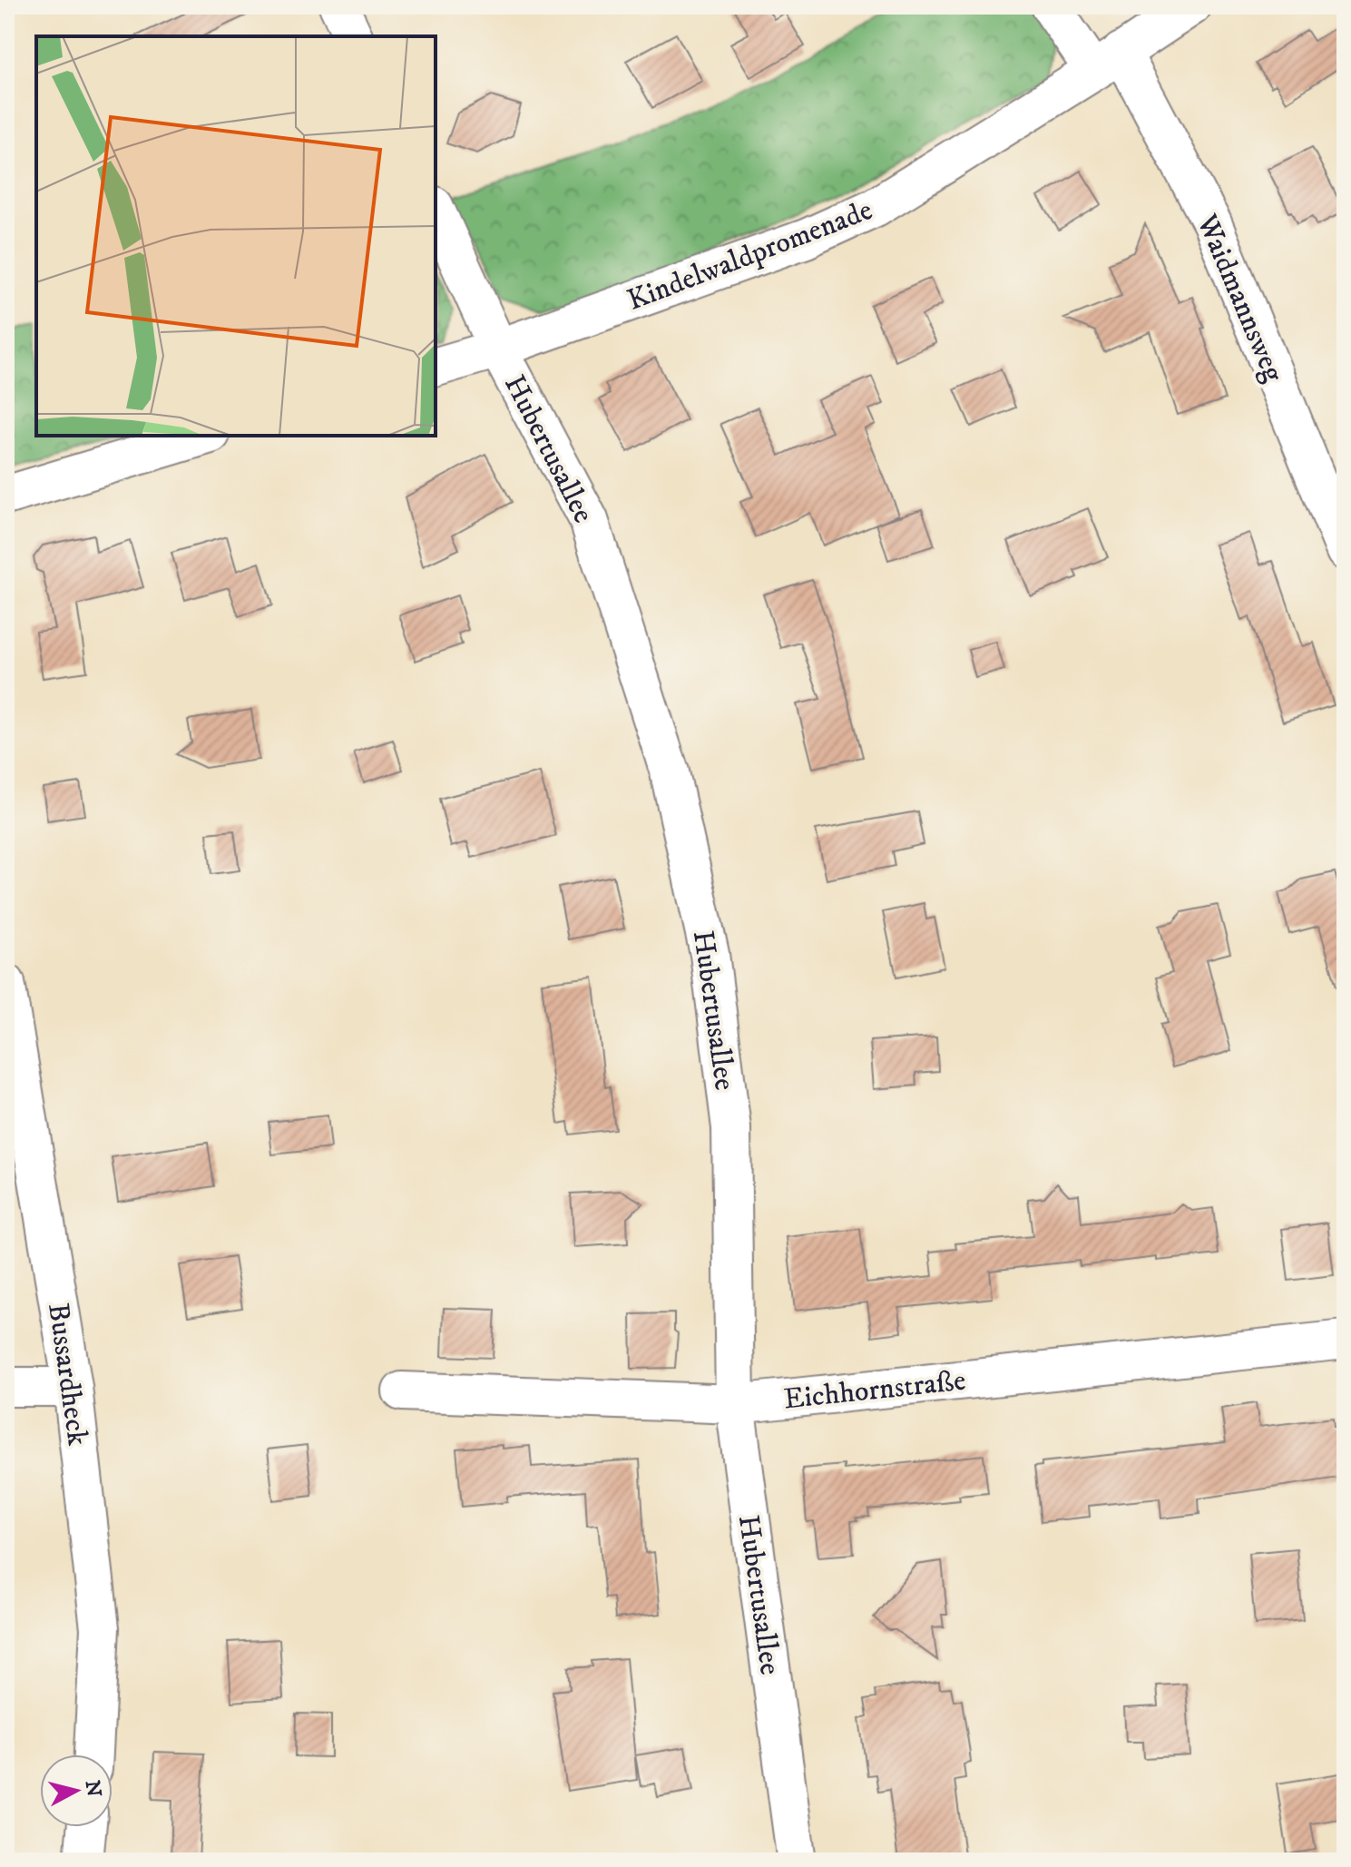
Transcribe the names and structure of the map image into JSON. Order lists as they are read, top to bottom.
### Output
{
  "streets": {
    "street": [
      "Kindelwaldpromenade",
      "Waidmannsweg",
      "Hubertusallee",
      "Bussardheck",
      "Eichhornstraße"
    ]
  },
  "crossings": [
    ["Kindelwaldpromenade", "Waidmannsweg"],
    ["Kindelwaldpromenade", "Hubertusallee"],
    ["Hubertusallee", "Eichhornstraße"]
  ],
  "north": "right"
}
